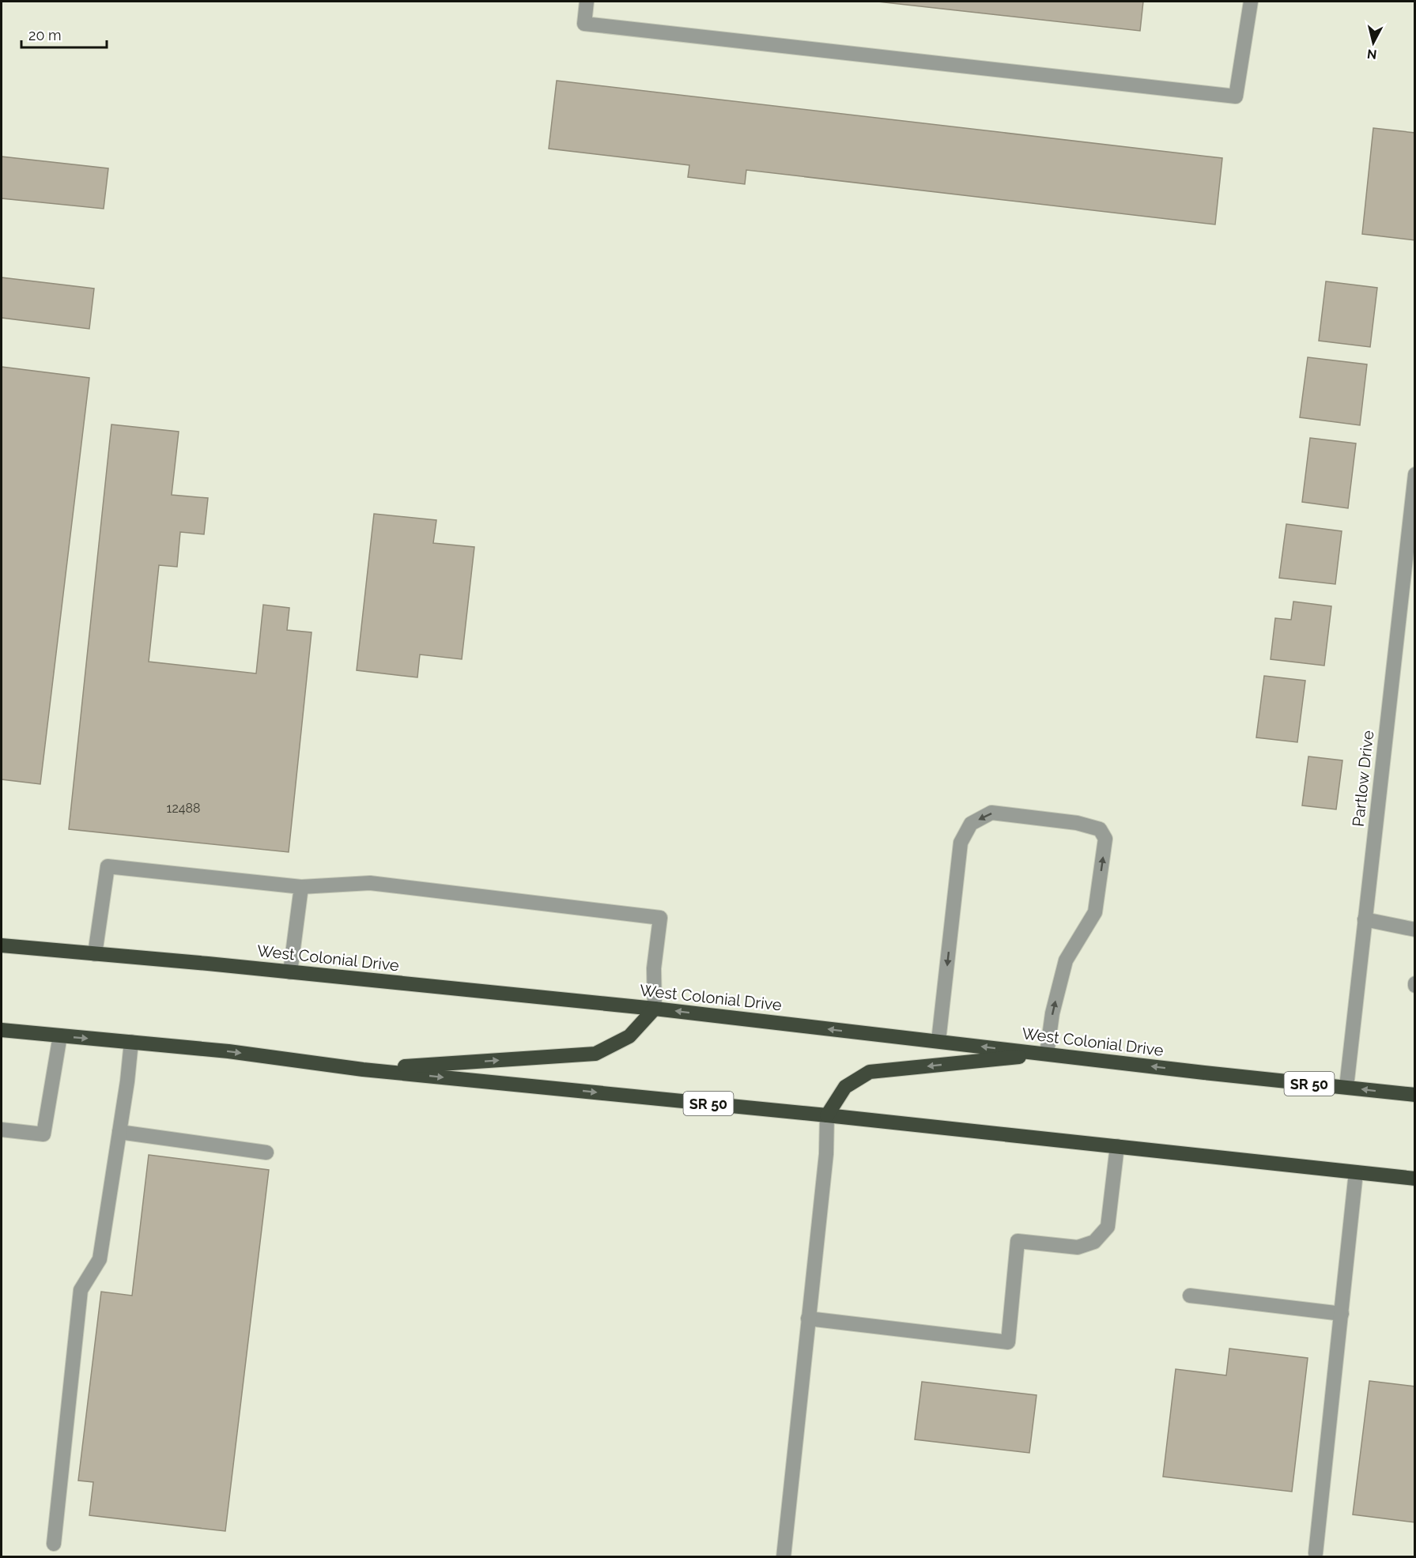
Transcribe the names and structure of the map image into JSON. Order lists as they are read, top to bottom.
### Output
{
  "streets": {
    "highway": ["West Colonial Drive", "SR 50"],
    "street": ["Partlow Drive"]
  },
  "crossings": [
    ["Partlow Drive", "West Colonial Drive"]
  ],
  "house_numbers": ["12488"],
  "scale_bar": "20 m",
  "north": "bottom"
}
